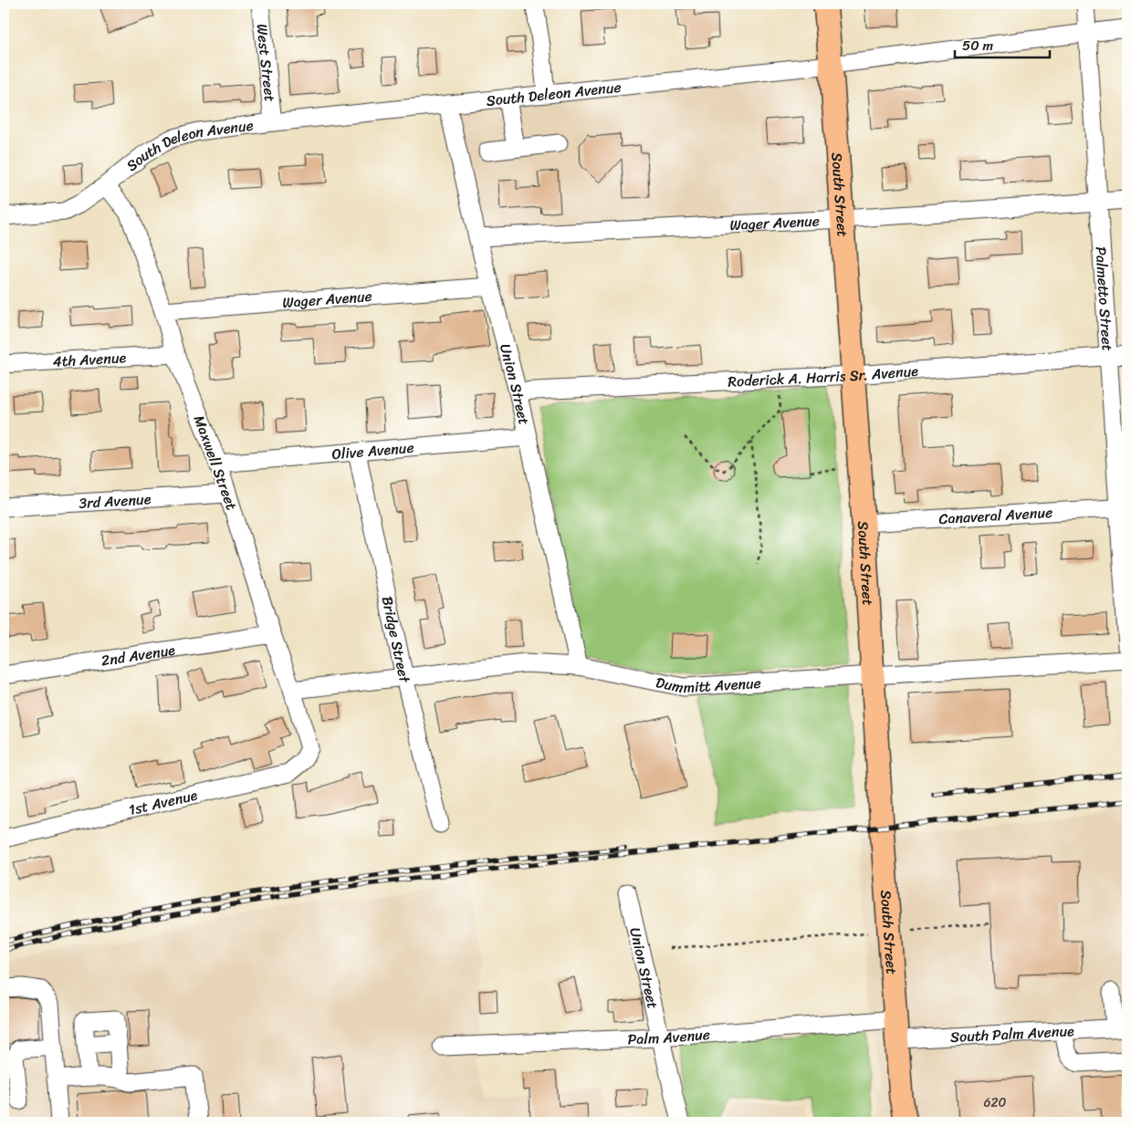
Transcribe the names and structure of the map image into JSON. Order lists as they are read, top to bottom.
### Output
{
  "streets": {
    "main road": ["South Street"],
    "street": [
      "West Street",
      "South Deleon Avenue",
      "Wager Avenue",
      "Palmetto Street",
      "4th Avenue",
      "Roderick A. Harris Sr. Avenue",
      "Union Street",
      "Olive Avenue",
      "Maxwell Street",
      "3rd Avenue",
      "Canaveral Avenue",
      "Bridge Street",
      "2nd Avenue",
      "Dummitt Avenue",
      "1st Avenue",
      "South Palm Avenue",
      "Palm Avenue"
    ]
  },
  "crossings": [
    ["West Street", "South Deleon Avenue"],
    ["South Deleon Avenue", "South Street"],
    ["South Deleon Avenue", "Palmetto Street"],
    ["South Deleon Avenue", "Union Street"],
    ["South Deleon Avenue", "Maxwell Street"],
    ["South Street", "Wager Avenue"],
    ["South Street", "Roderick A. Harris Sr. Avenue"],
    ["South Street", "Canaveral Avenue"],
    ["South Street", "Dummitt Avenue"],
    ["South Street", "South Palm Avenue"],
    ["South Street", "Palm Avenue"],
    ["Wager Avenue", "Palmetto Street"],
    ["Wager Avenue", "Union Street"],
    ["Wager Avenue", "Maxwell Street"],
    ["Palmetto Street", "Roderick A. Harris Sr. Avenue"],
    ["Palmetto Street", "Canaveral Avenue"],
    ["4th Avenue", "Maxwell Street"],
    ["Roderick A. Harris Sr. Avenue", "Union Street"],
    ["Union Street", "Olive Avenue"],
    ["Union Street", "Dummitt Avenue"],
    ["Union Street", "Palm Avenue"],
    ["Olive Avenue", "Maxwell Street"],
    ["Olive Avenue", "Bridge Street"],
    ["Maxwell Street", "3rd Avenue"],
    ["Maxwell Street", "2nd Avenue"],
    ["Maxwell Street", "Dummitt Avenue"],
    ["Maxwell Street", "1st Avenue"],
    ["Bridge Street", "Dummitt Avenue"],
    ["South Palm Avenue", "Palm Avenue"]
  ],
  "house_numbers": ["620"],
  "scale_bar": "50 m"
}
